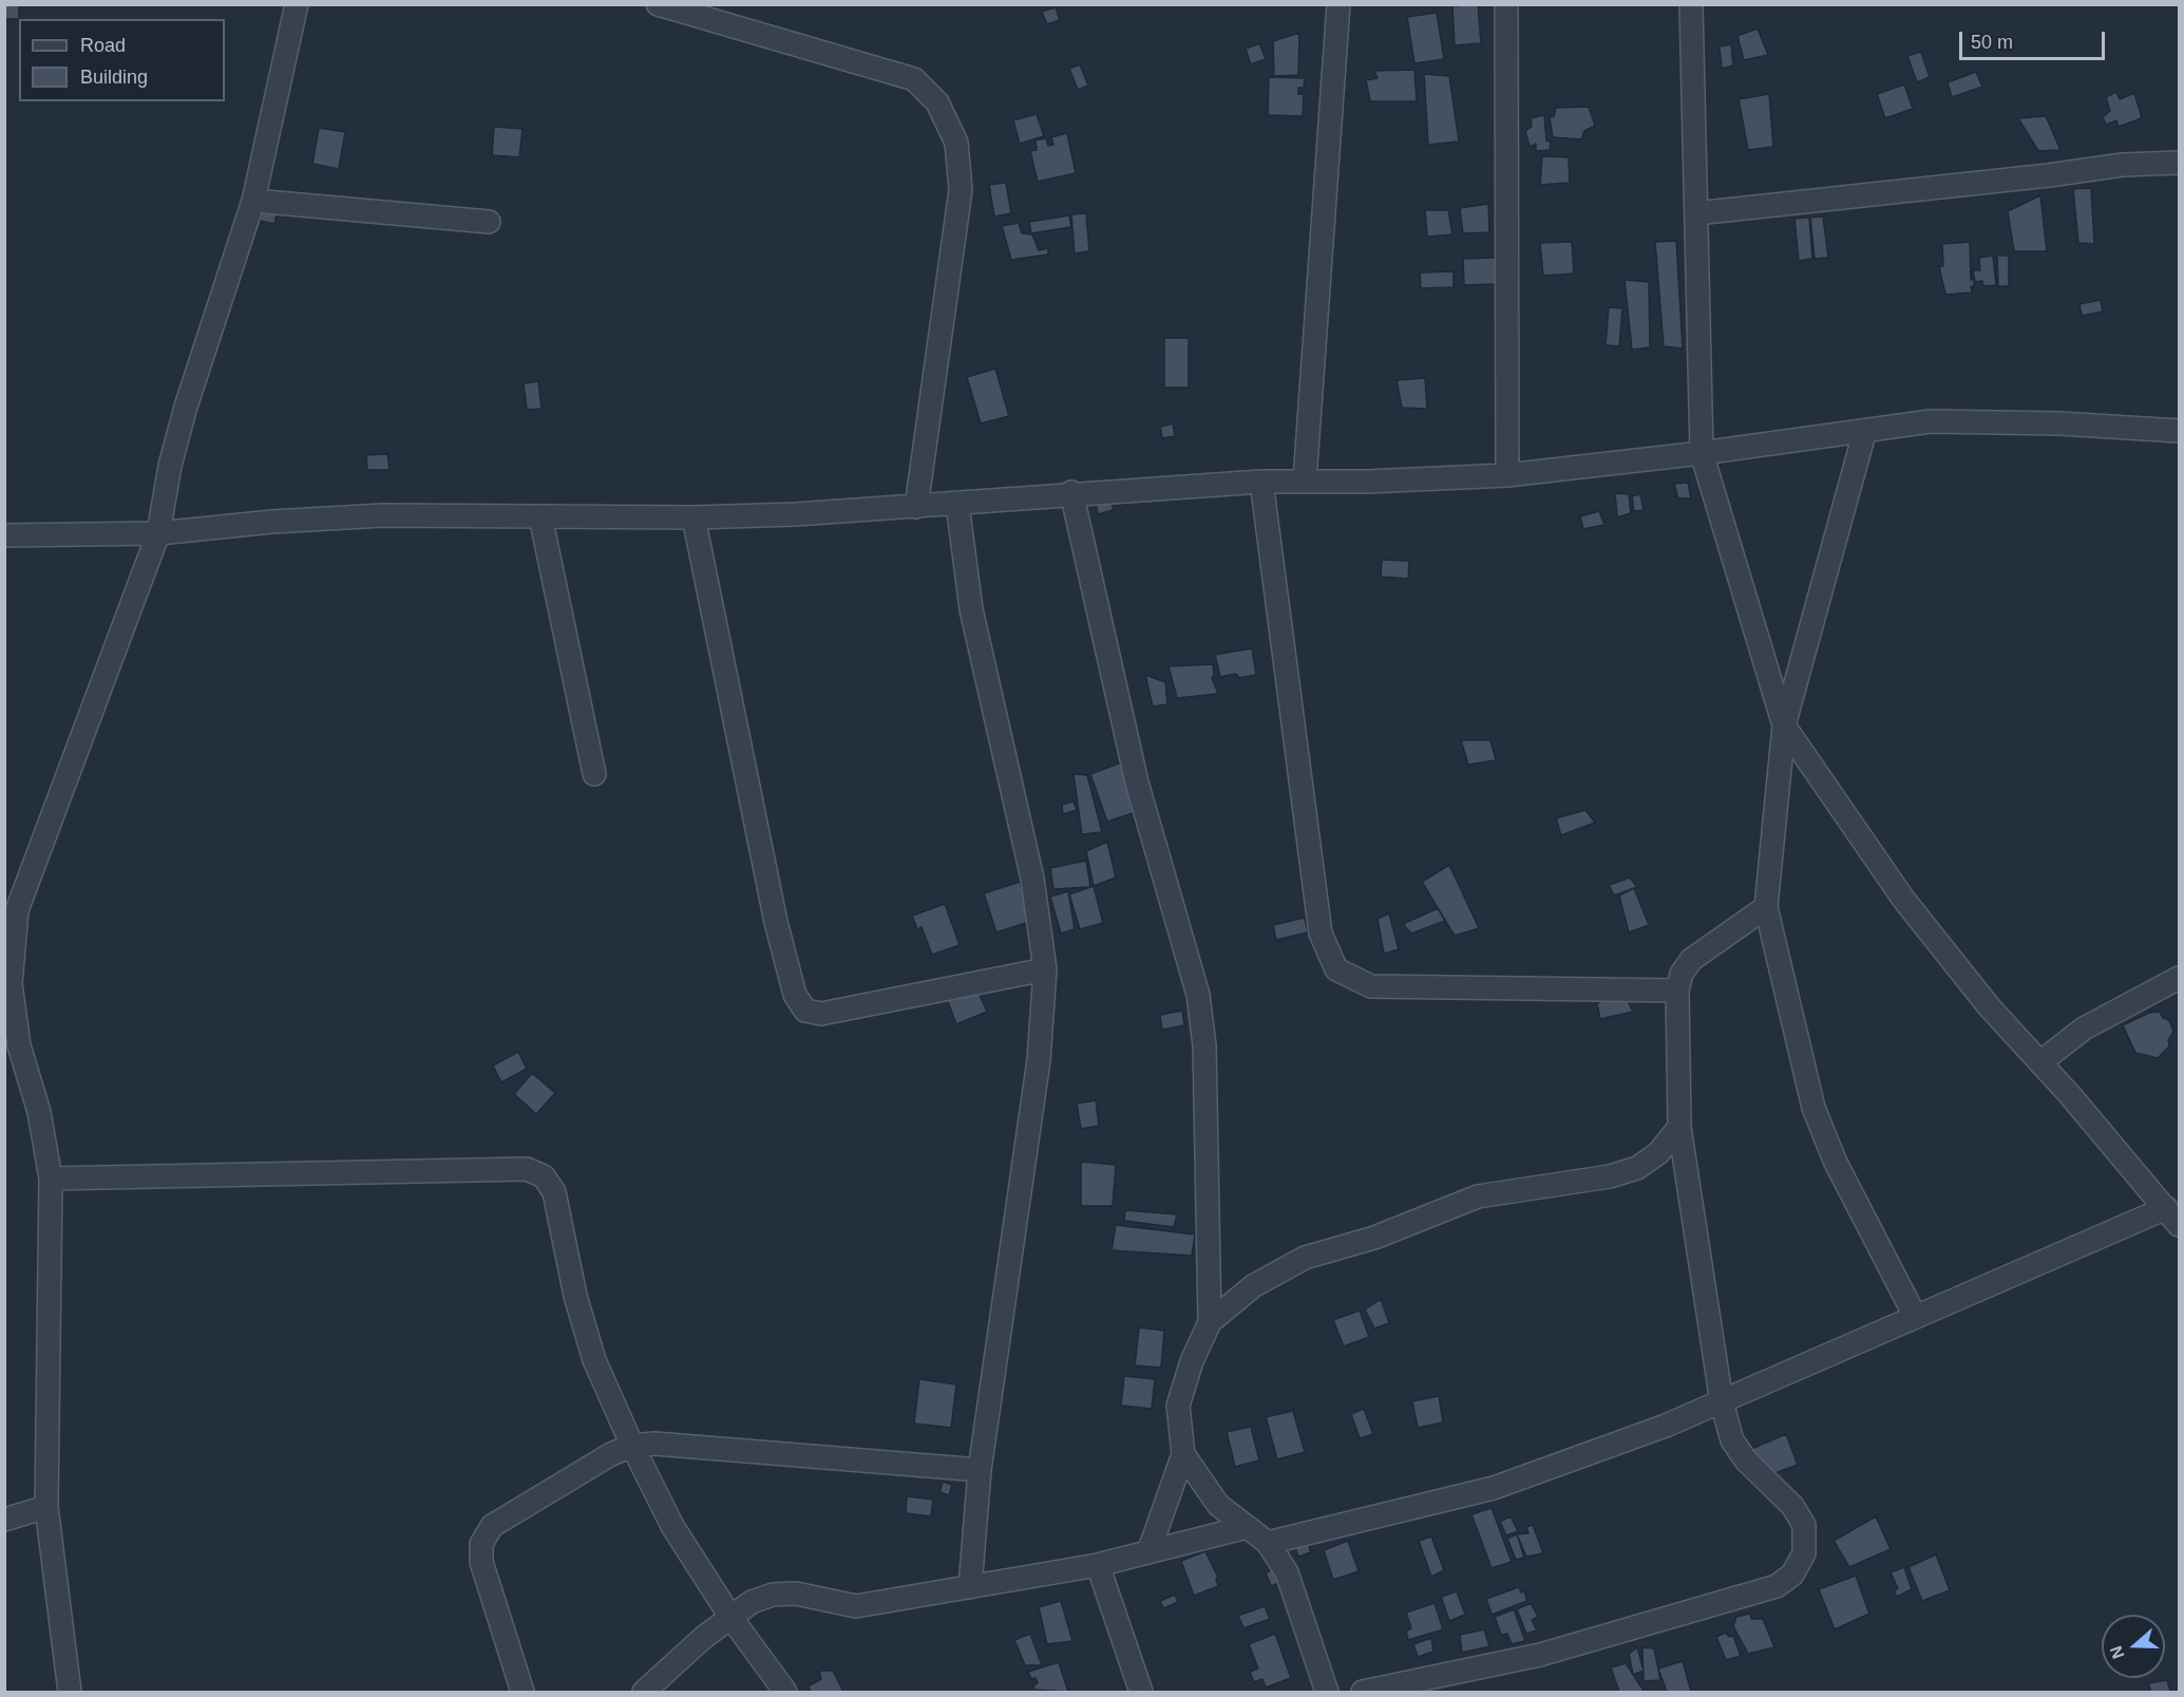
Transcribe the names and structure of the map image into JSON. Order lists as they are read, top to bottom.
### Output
{
  "legend": ["Road", "Building"],
  "scale_bar": "50 m",
  "north": "left"
}
